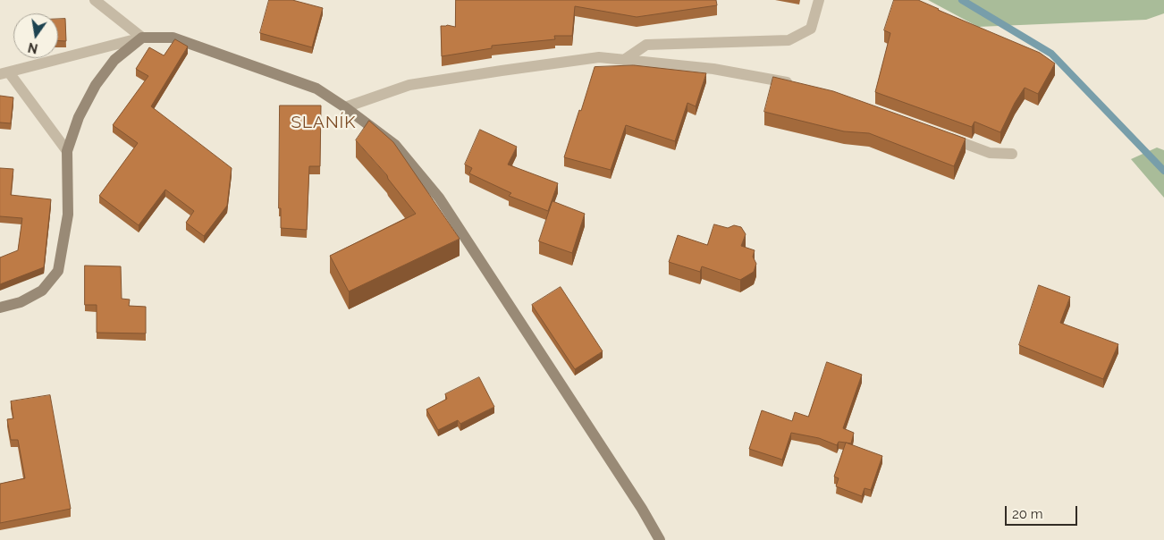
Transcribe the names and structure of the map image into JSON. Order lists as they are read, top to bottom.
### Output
{
  "districts": ["SLANÍK"],
  "scale_bar": "20 m",
  "north": "bottom"
}
